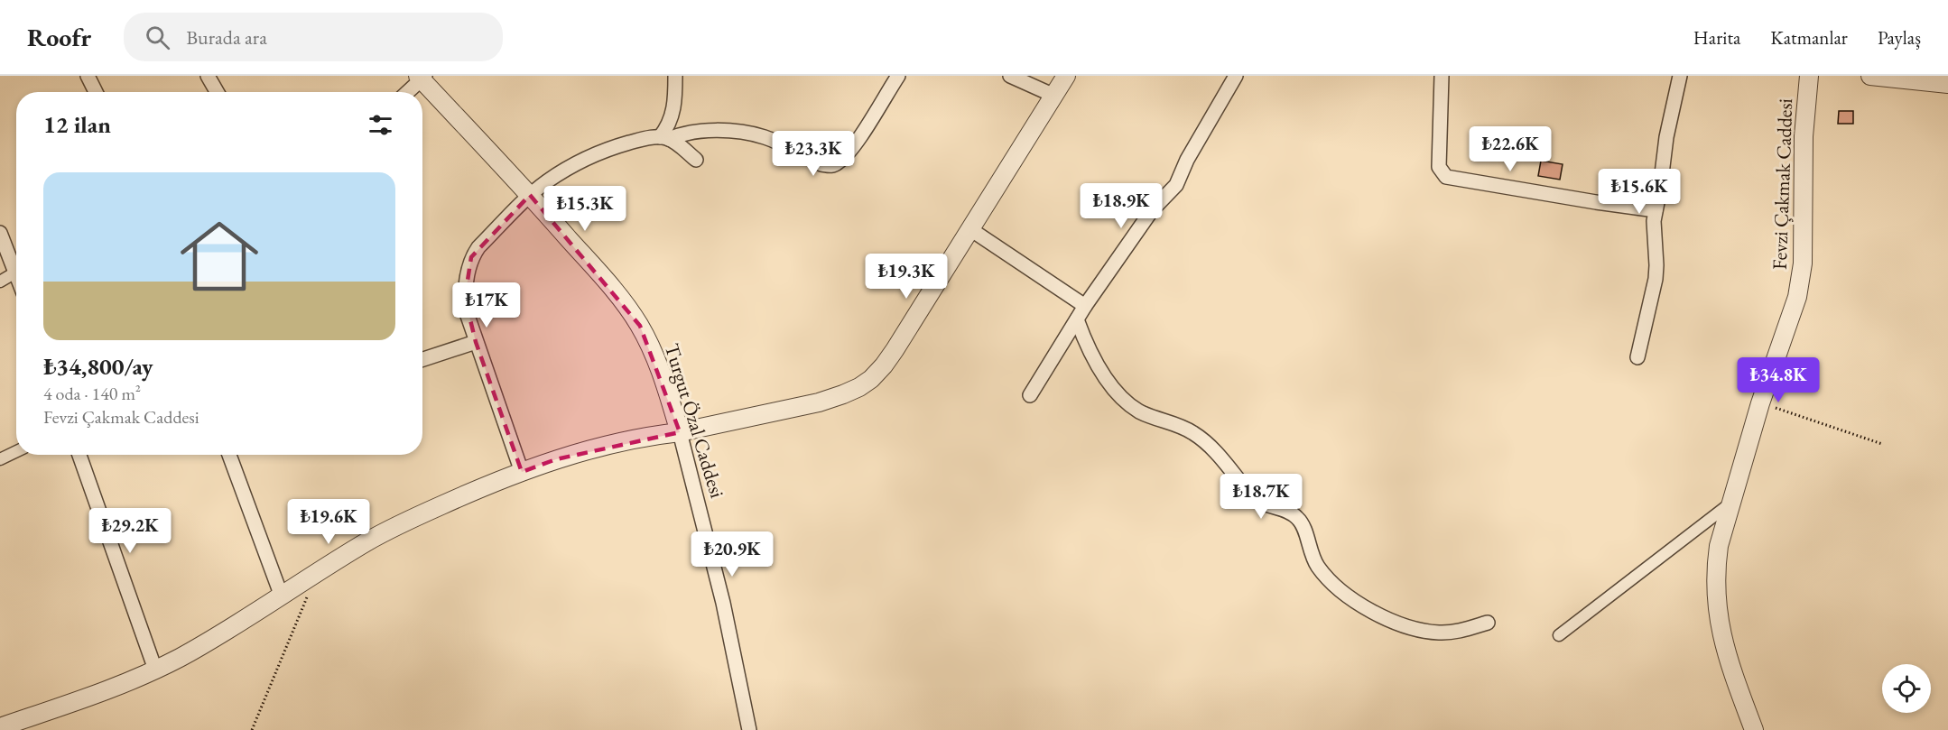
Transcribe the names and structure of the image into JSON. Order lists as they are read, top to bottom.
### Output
{
  "streets": {
    "street": ["Fevzi Çakmak Caddesi", "Turgut Özal Caddesi"]
  },
  "page": {
    "header": "Roofr",
    "search": "Burada ara",
    "nav": ["Harita", "Katmanlar", "Paylaş"],
    "heading": "12 ilan",
    "price": [
      "₺22.6K",
      "₺23.3K",
      "₺15.6K",
      "₺18.9K",
      "₺15.3K",
      "₺19.3K",
      "₺17K",
      "₺34.8K",
      "₺18.7K",
      "₺19.6K",
      "₺29.2K",
      "₺20.9K"
    ],
    "list": [
      {
        "name": "₺34,800/ay",
        "note": "4 oda · 140 m² · Fevzi Çakmak Caddesi"
      }
    ]
  }
}
